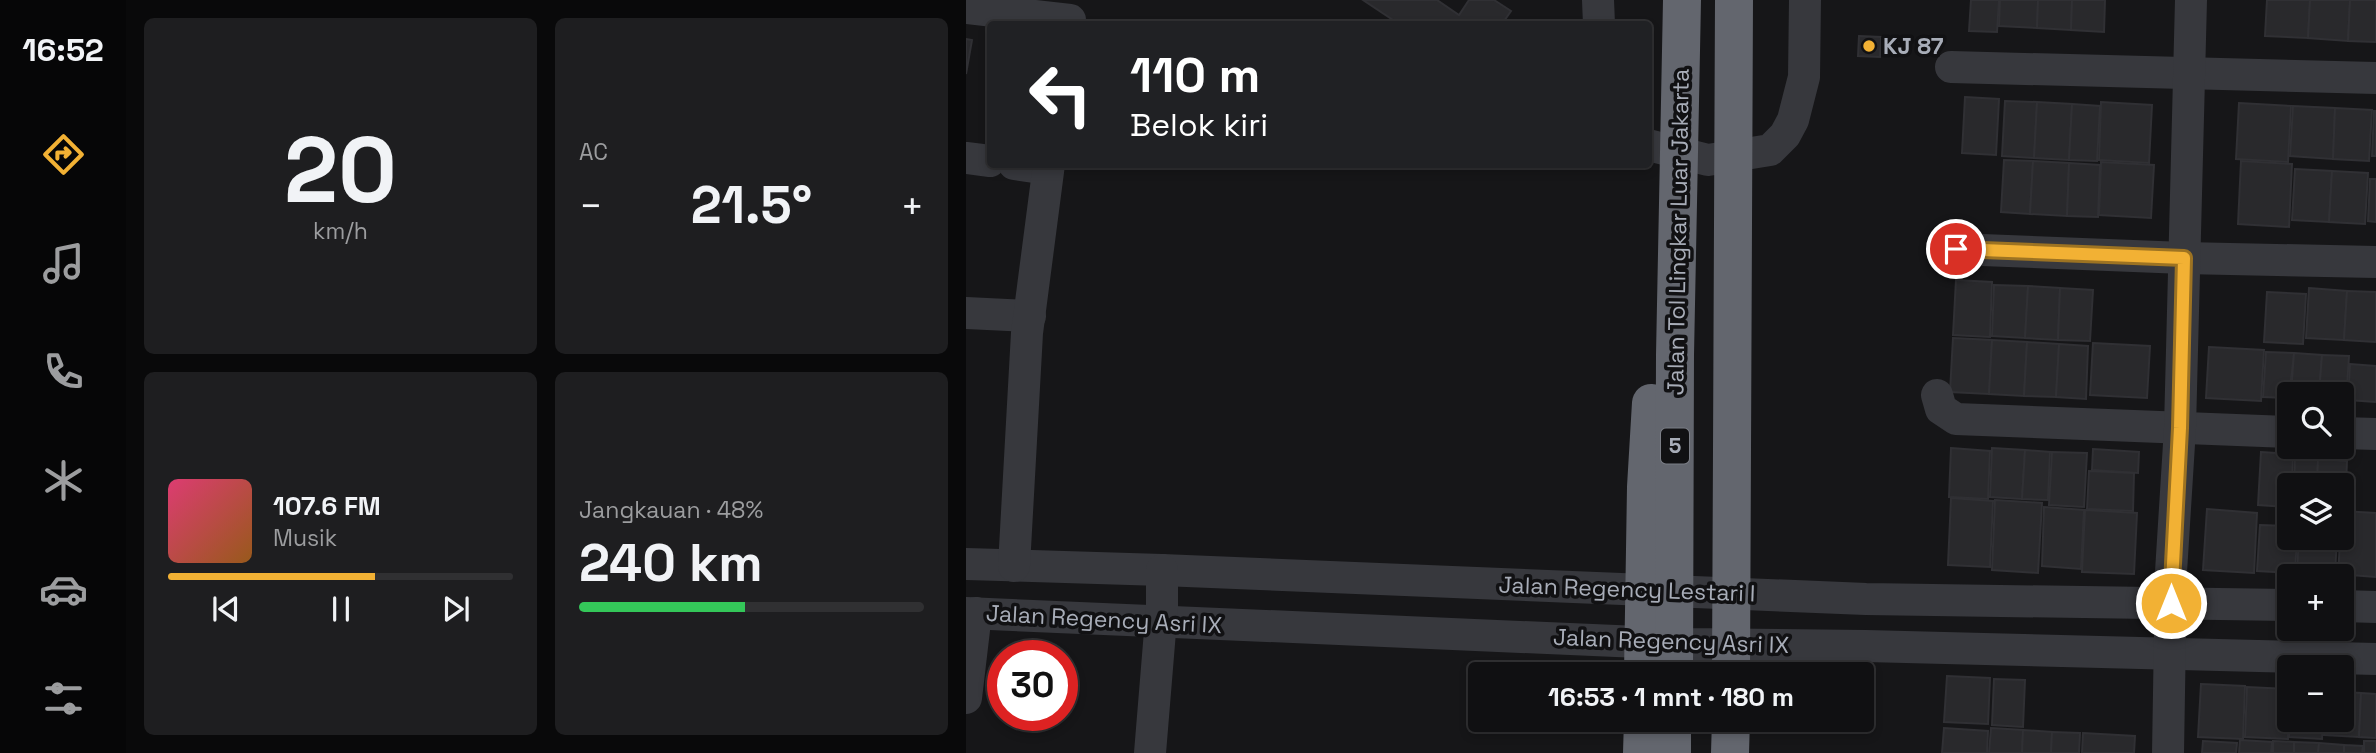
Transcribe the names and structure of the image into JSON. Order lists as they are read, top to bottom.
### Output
{
  "streets": {
    "highway": ["Jalan Tol Lingkar Luar Jakarta", "5"],
    "street": ["Jalan Regency Lestari I", "Jalan Regency Asri IX"]
  },
  "crossings": [
    ["Jalan Regency Lestari I", "Jalan Regency Asri IX"]
  ],
  "places": ["KJ 87"],
  "page": {
    "tabs": "16:52",
    "tile": [
      ["20", "km/h"],
      "AC",
      ["Jangkauan · 48%", "240 km"]
    ],
    "turn": ["110 m", "Belok kiri"],
    "heat": ["−", "21.5°", "+"],
    "map_buttons": ["+", "−"],
    "song": ["107.6 FM", "Musik"],
    "limit": "30",
    "trip": "16:53 · 1 mnt · 180 m"
  }
}
